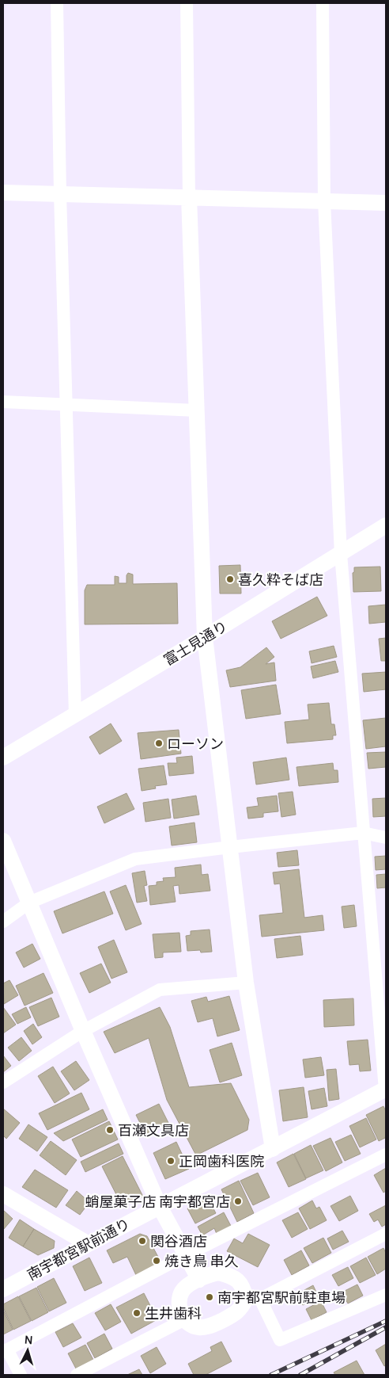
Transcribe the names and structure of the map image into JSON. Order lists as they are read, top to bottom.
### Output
{
  "streets": {
    "street": ["富士見通り", "南宇都宮駅前通り"]
  },
  "places": [
    "喜久粋そば店",
    "ローソン",
    "百瀬文具店",
    "正岡歯科医院",
    "蛸屋菓子店 南宇都宮店",
    "関谷酒店",
    "焼き鳥 串久",
    "南宇都宮駅前駐車場",
    "生井歯科"
  ],
  "north": "top"
}
